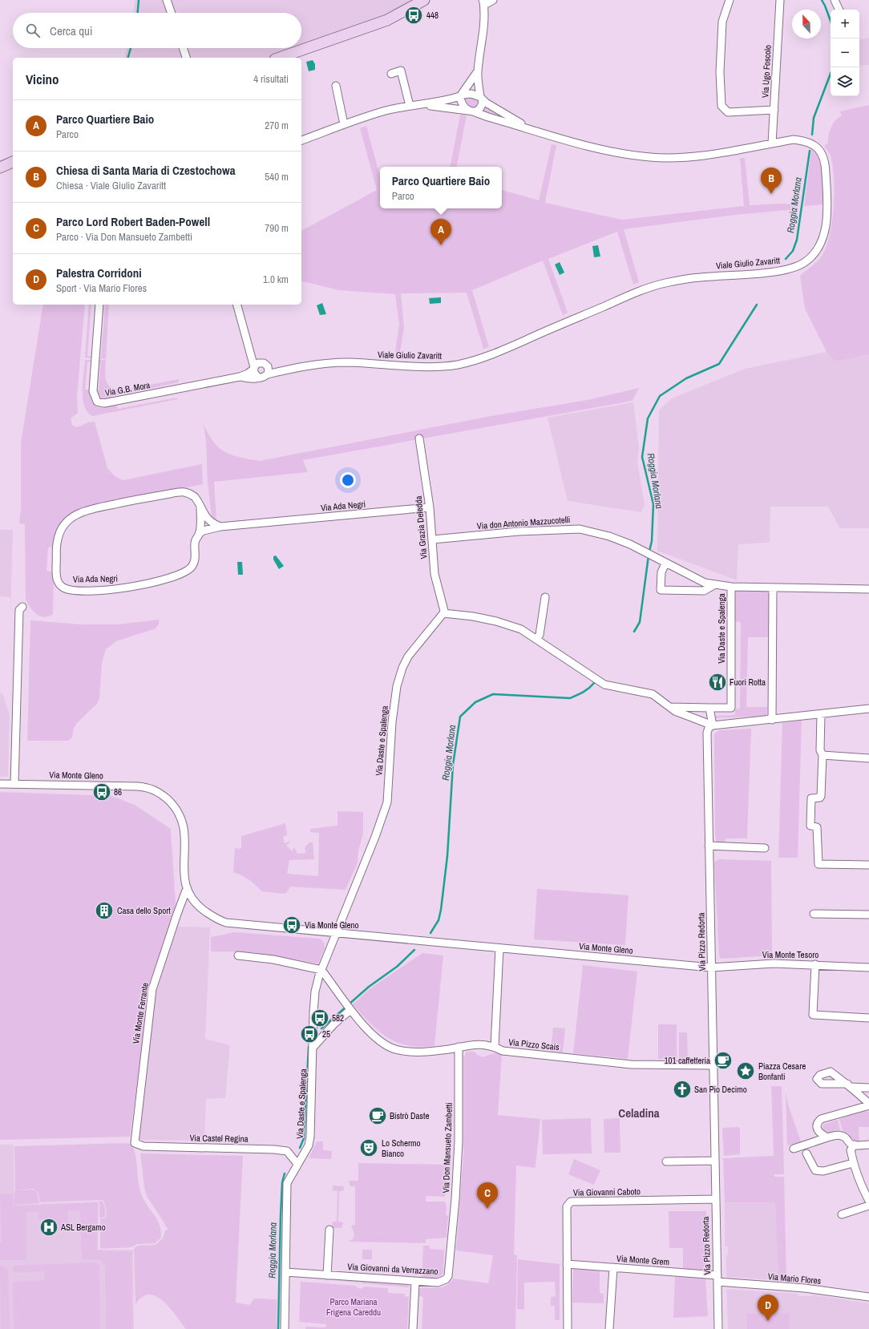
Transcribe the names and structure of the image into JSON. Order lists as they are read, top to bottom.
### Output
{
  "streets": {
    "street": [
      "Via Ugo Foscolo",
      "Viale Giulio Zavaritt",
      "Via G.B. Mora",
      "Via Ada Negri",
      "Via don Antonio Mazzucotelli",
      "Via Grazia Deledda",
      "Via Daste e Spalenga",
      "Via Monte Gleno",
      "Via Pizzo Redorta",
      "Via Monte Tesoro",
      "Via Monte Ferrante",
      "Via Pizzo Scais",
      "Via Castel Regina",
      "Via Don Mansueto Zambetti",
      "Via Giovanni Caboto",
      "Via Monte Grem",
      "Via Giovanni da Verrazzano",
      "Via Mario Flores"
    ]
  },
  "crossings": [
    ["Via Ugo Foscolo", "Viale Giulio Zavaritt"],
    ["Viale Giulio Zavaritt", "Via G.B. Mora"],
    ["Via Ada Negri", "Via Grazia Deledda"],
    ["Via don Antonio Mazzucotelli", "Via Grazia Deledda"],
    ["Via don Antonio Mazzucotelli", "Via Daste e Spalenga"],
    ["Via Grazia Deledda", "Via Daste e Spalenga"],
    ["Via Daste e Spalenga", "Via Monte Gleno"],
    ["Via Daste e Spalenga", "Via Castel Regina"],
    ["Via Daste e Spalenga", "Via Giovanni da Verrazzano"],
    ["Via Monte Gleno", "Via Pizzo Redorta"],
    ["Via Monte Gleno", "Via Monte Tesoro"],
    ["Via Monte Gleno", "Via Monte Ferrante"],
    ["Via Pizzo Redorta", "Via Monte Tesoro"],
    ["Via Pizzo Redorta", "Via Pizzo Scais"],
    ["Via Pizzo Redorta", "Via Giovanni Caboto"],
    ["Via Pizzo Redorta", "Via Monte Grem"],
    ["Via Pizzo Redorta", "Via Mario Flores"],
    ["Via Monte Ferrante", "Via Castel Regina"],
    ["Via Pizzo Scais", "Via Don Mansueto Zambetti"],
    ["Via Don Mansueto Zambetti", "Via Giovanni da Verrazzano"],
    ["Via Giovanni Caboto", "Via Monte Grem"],
    ["Via Monte Grem", "Via Mario Flores"]
  ],
  "districts": ["Celadina"],
  "water": ["Roggia Morlana"],
  "parks": ["Parco Mariana Frigena Careddu"],
  "places": {
    "bus stop": [
      "448",
      "86",
      "Via Monte Gleno",
      "582",
      "25"
    ],
    "restaurant": ["Fuori Rotta"],
    "building": ["Casa dello Sport"],
    "cafe": ["101 caffetteria", "Bistrò Daste"],
    "place": ["Piazza Cesare Bonfanti"],
    "church": ["San Pio Decimo"],
    "theatre": ["Lo Schermo Bianco"],
    "hospital": ["ASL Bergamo"]
  },
  "north": "top",
  "page": {
    "map_buttons": ["+", "−"],
    "search": "Cerca qui",
    "heading": ["Vicino", "4 risultati"],
    "list": [
      {
        "mark": "A",
        "name": "Parco Quartiere Baio",
        "note": "Parco",
        "value": "270 m"
      },
      {
        "mark": "B",
        "name": "Chiesa di Santa Maria di Czestochowa",
        "note": "Chiesa · Viale Giulio Zavaritt",
        "value": "540 m"
      },
      {
        "mark": "C",
        "name": "Parco Lord Robert Baden-Powell",
        "note": "Parco · Via Don Mansueto Zambetti",
        "value": "790 m"
      },
      {
        "mark": "D",
        "name": "Palestra Corridoni",
        "note": "Sport · Via Mario Flores",
        "value": "1.0 km"
      }
    ],
    "popup": ["Parco Quartiere Baio", "Parco"],
    "pins": [
      "B",
      "A",
      "C",
      "D"
    ]
  }
}
